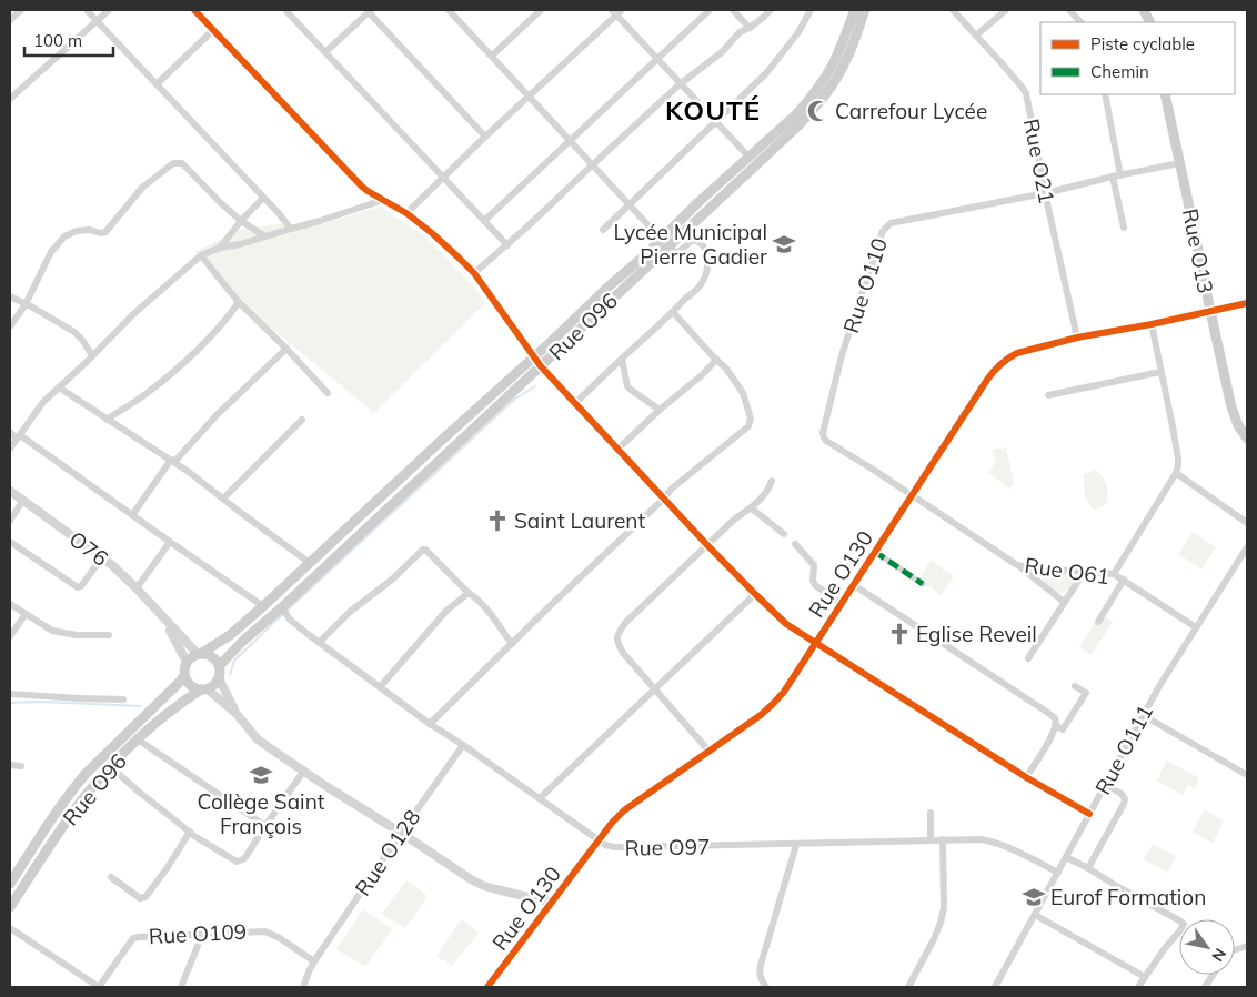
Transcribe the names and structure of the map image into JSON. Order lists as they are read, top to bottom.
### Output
{
  "streets": {
    "main road": ["Rue O13", "Rue O96"],
    "street": [
      "Rue O21",
      "Rue O110",
      "O76",
      "Rue O61",
      "Rue O130",
      "Rue O111",
      "Rue O97",
      "Rue O128",
      "Rue O109"
    ]
  },
  "crossings": [
    ["Rue O21", "Rue O110"],
    ["Rue O21", "Rue O130"],
    ["Rue O13", "Rue O110"],
    ["Rue O13", "Rue O130"],
    ["Rue O110", "Rue O61"],
    ["Rue O110", "Rue O130"],
    ["Rue O96", "Rue O97"],
    ["Rue O61", "Rue O130"],
    ["Rue O61", "Rue O111"],
    ["Rue O130", "Rue O97"],
    ["Rue O111", "Rue O97"],
    ["Rue O97", "Rue O128"],
    ["Rue O128", "Rue O109"]
  ],
  "districts": ["KOUTÉ"],
  "places": {
    "mosque": ["Carrefour Lycée"],
    "school or university": ["Lycée Municipal Pierre Gadier", "Collège Saint François", "Eurof Formation"],
    "church": ["Saint Laurent", "Eglise Reveil"]
  },
  "legend": ["Piste cyclable", "Chemin"],
  "scale_bar": "100 m",
  "north": "bottom right"
}
